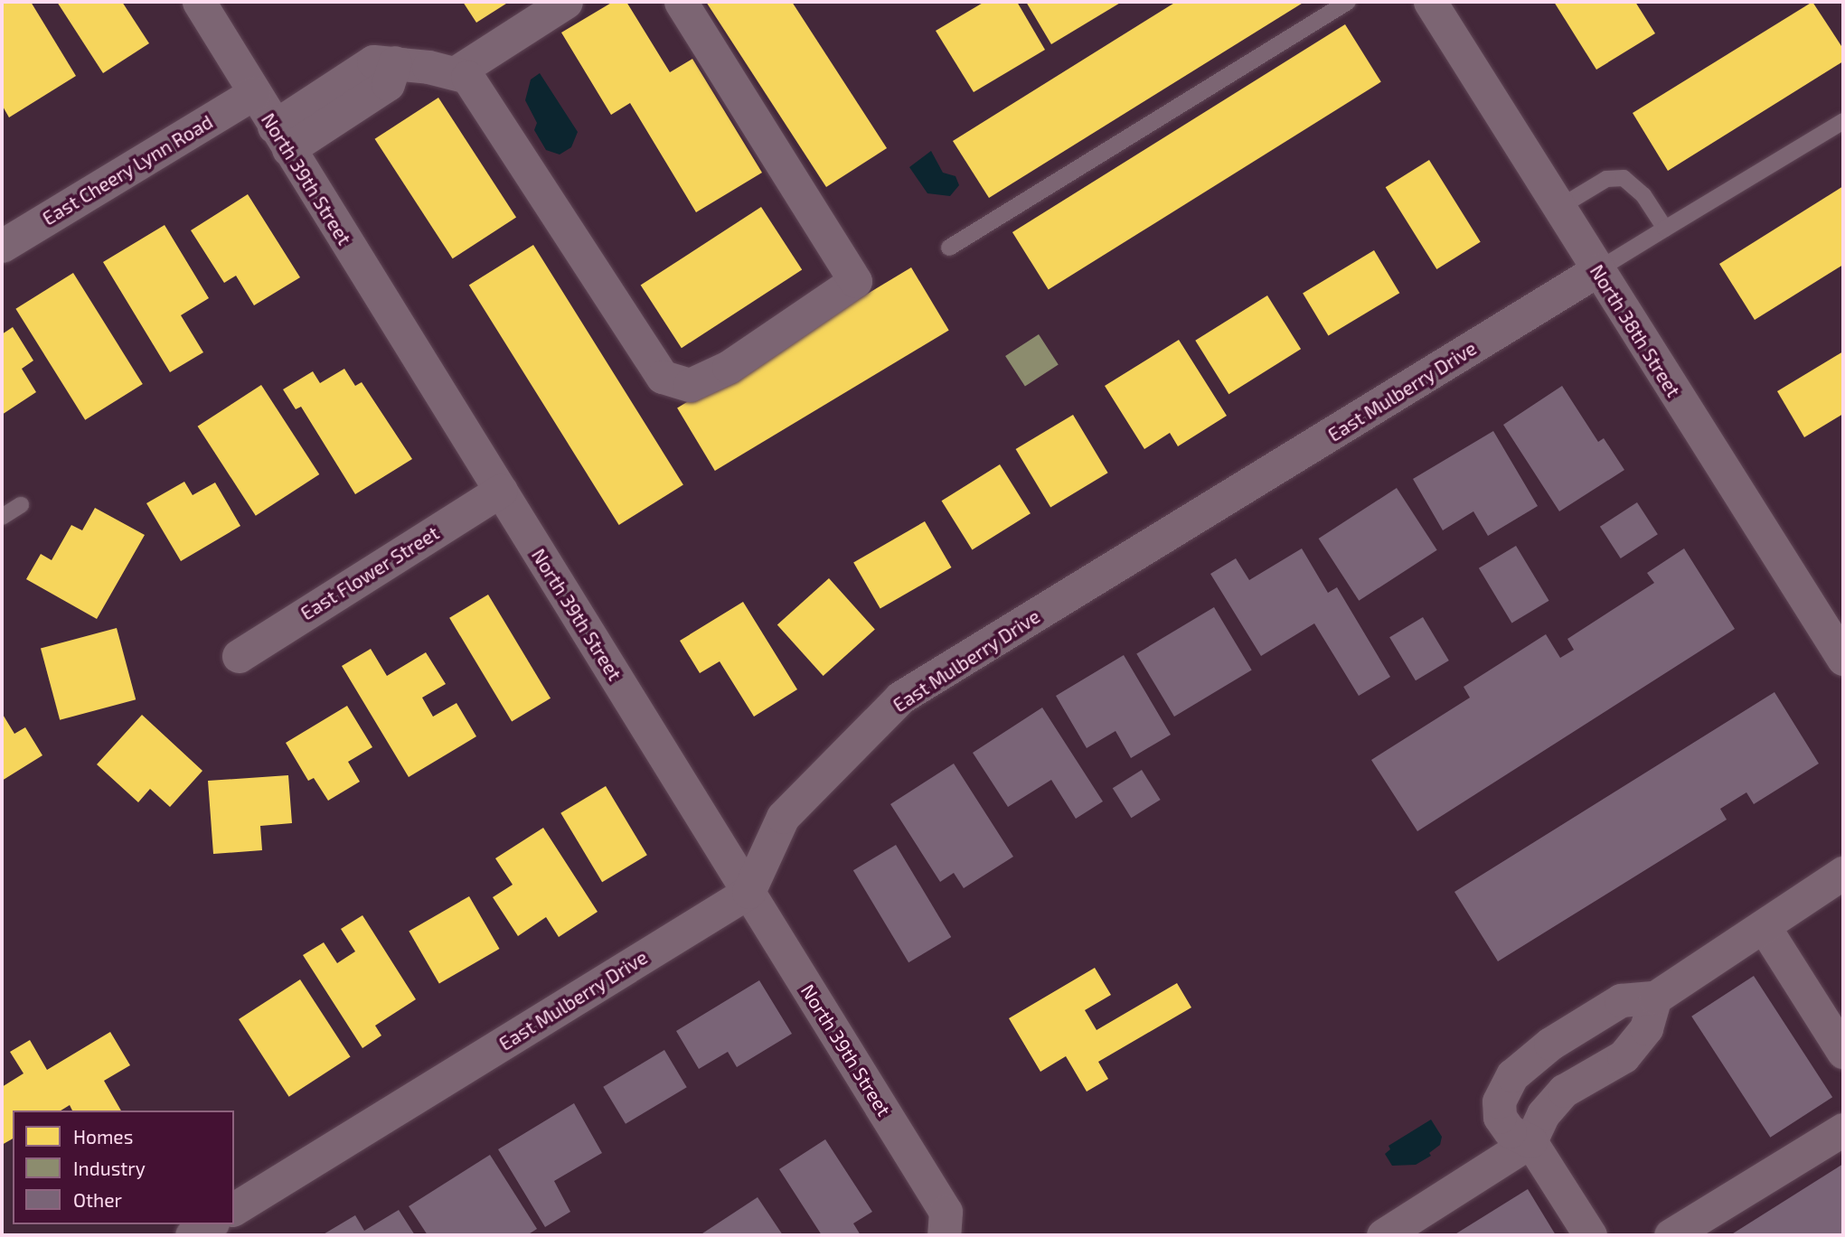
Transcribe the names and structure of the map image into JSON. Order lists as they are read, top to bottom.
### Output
{
  "streets": {
    "street": [
      "East Cheery Lynn Road",
      "North 39th Street",
      "North 38th Street",
      "East Mulberry Drive",
      "East Flower Street"
    ]
  },
  "crossings": [
    ["East Cheery Lynn Road", "North 39th Street"],
    ["North 39th Street", "East Mulberry Drive"],
    ["North 39th Street", "East Flower Street"],
    ["North 38th Street", "East Mulberry Drive"]
  ],
  "legend": ["Homes", "Industry", "Other"]
}
